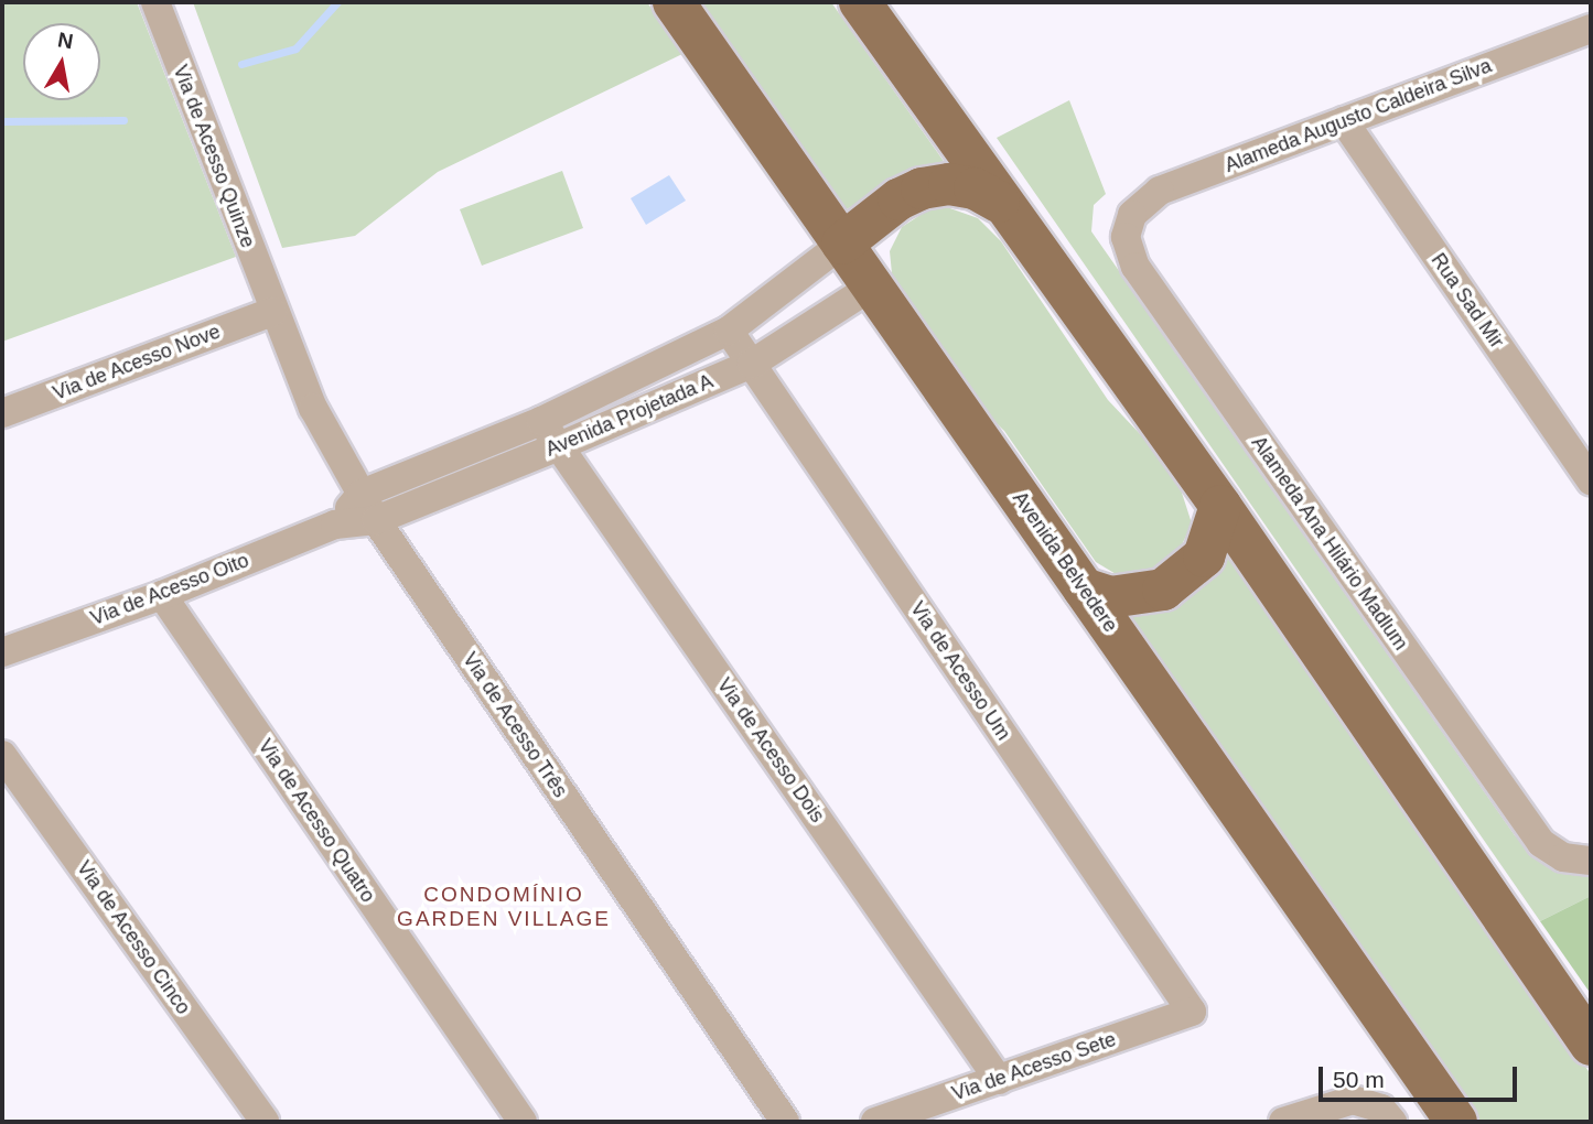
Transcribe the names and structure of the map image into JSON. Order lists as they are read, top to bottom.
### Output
{
  "streets": {
    "main road": ["Avenida Belvedere"],
    "street": [
      "Alameda Augusto Caldeira Silva",
      "Via de Acesso Quinze",
      "Rua Sad Mir",
      "Via de Acesso Nove",
      "Avenida Projetada A",
      "Alameda Ana Hilário Madlum",
      "Via de Acesso Oito",
      "Via de Acesso Um",
      "Via de Acesso Três",
      "Via de Acesso Dois",
      "Via de Acesso Quatro",
      "Via de Acesso Cinco",
      "Via de Acesso Sete"
    ]
  },
  "crossings": [
    ["Alameda Augusto Caldeira Silva", "Rua Sad Mir"],
    ["Alameda Augusto Caldeira Silva", "Alameda Ana Hilário Madlum"],
    ["Via de Acesso Quinze", "Via de Acesso Nove"],
    ["Via de Acesso Quinze", "Via de Acesso Três"],
    ["Via de Acesso Nove", "Via de Acesso Três"],
    ["Avenida Projetada A", "Avenida Belvedere"],
    ["Avenida Projetada A", "Via de Acesso Oito"],
    ["Avenida Projetada A", "Via de Acesso Um"],
    ["Avenida Projetada A", "Via de Acesso Três"],
    ["Avenida Projetada A", "Via de Acesso Dois"],
    ["Via de Acesso Oito", "Via de Acesso Três"],
    ["Via de Acesso Oito", "Via de Acesso Quatro"],
    ["Via de Acesso Um", "Via de Acesso Sete"],
    ["Via de Acesso Dois", "Via de Acesso Sete"]
  ],
  "districts": ["CONDOMÍNIO GARDEN VILLAGE"],
  "scale_bar": "50 m",
  "north": "top"
}
